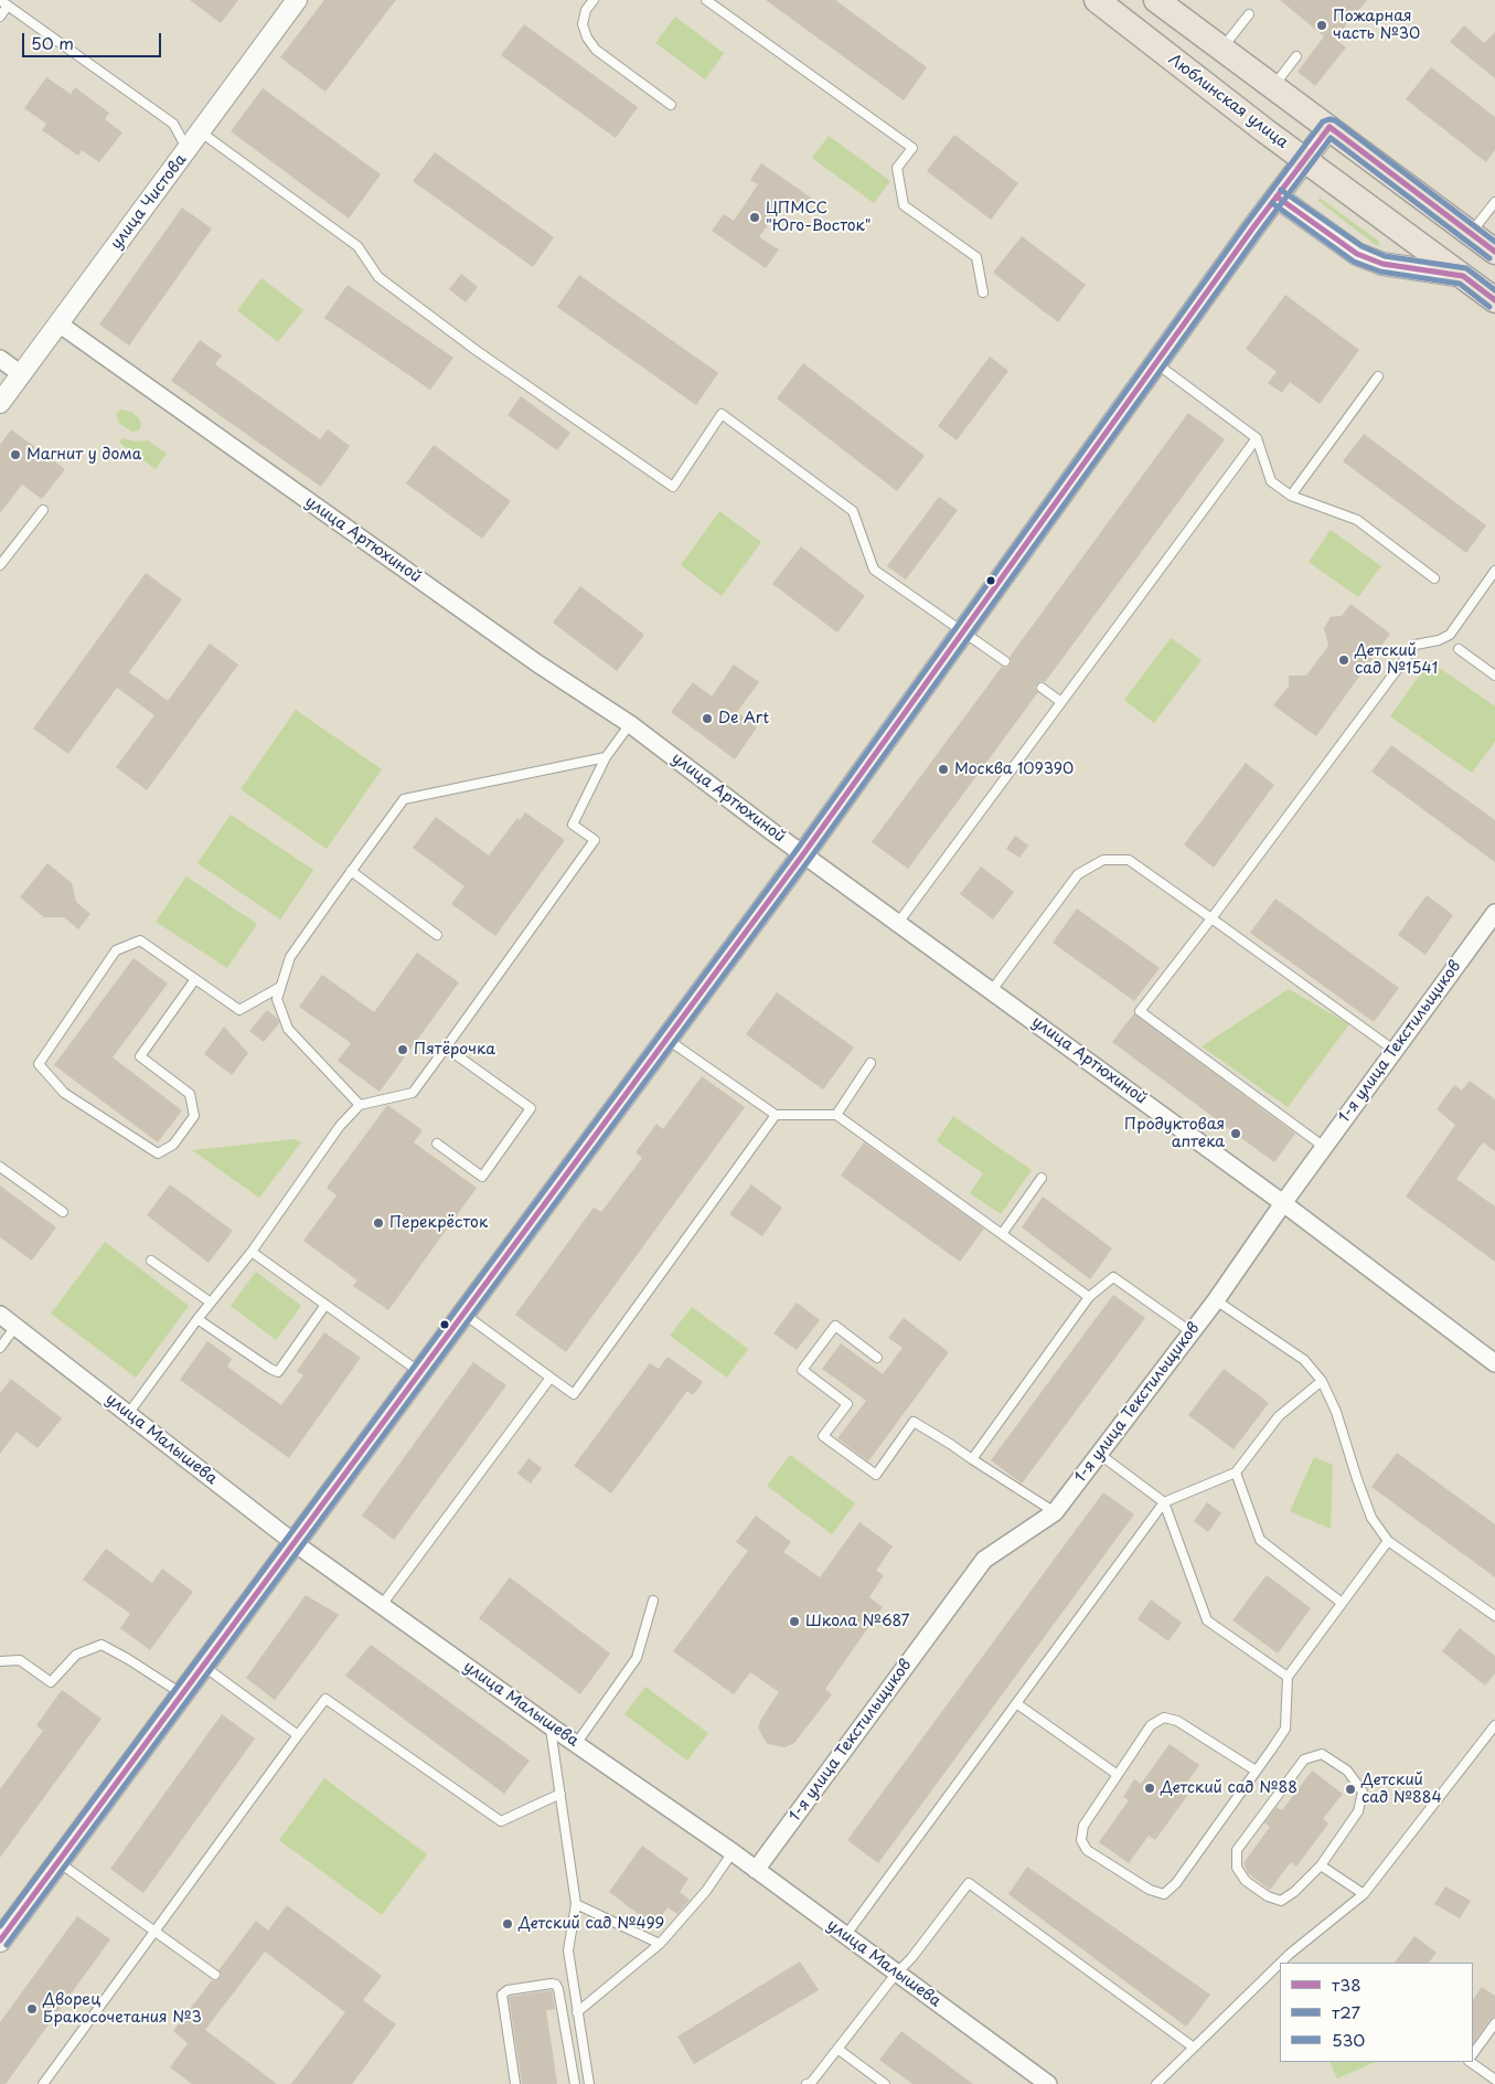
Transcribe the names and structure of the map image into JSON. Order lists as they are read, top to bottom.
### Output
{
  "streets": {
    "main road": ["Люблинская улица"],
    "street": [
      "улица Чистова",
      "улица Артюхиной",
      "1-я улица Текстильщиков",
      "улица Малышева"
    ]
  },
  "crossings": [
    ["улица Чистова", "улица Артюхиной"],
    ["улица Артюхиной", "1-я улица Текстильщиков"],
    ["1-я улица Текстильщиков", "улица Малышева"]
  ],
  "places": [
    "Пожарная часть №30",
    "ЦПМСС \"Юго-Восток\"",
    "Магнит у дома",
    "Детский сад №1541",
    "De Art",
    "Москва 109390",
    "Пятёрочка",
    "Продуктовая аптека",
    "Перекрёсток",
    "Школа №687",
    "Детский сад №88",
    "Детский сад №884",
    "Детский сад №499",
    "Дворец Бракосочетания №3"
  ],
  "lines": ["transit line 530", "transit line т38", "transit line т27"],
  "legend": ["т38", "т27", "530"],
  "scale_bar": "50 m"
}
